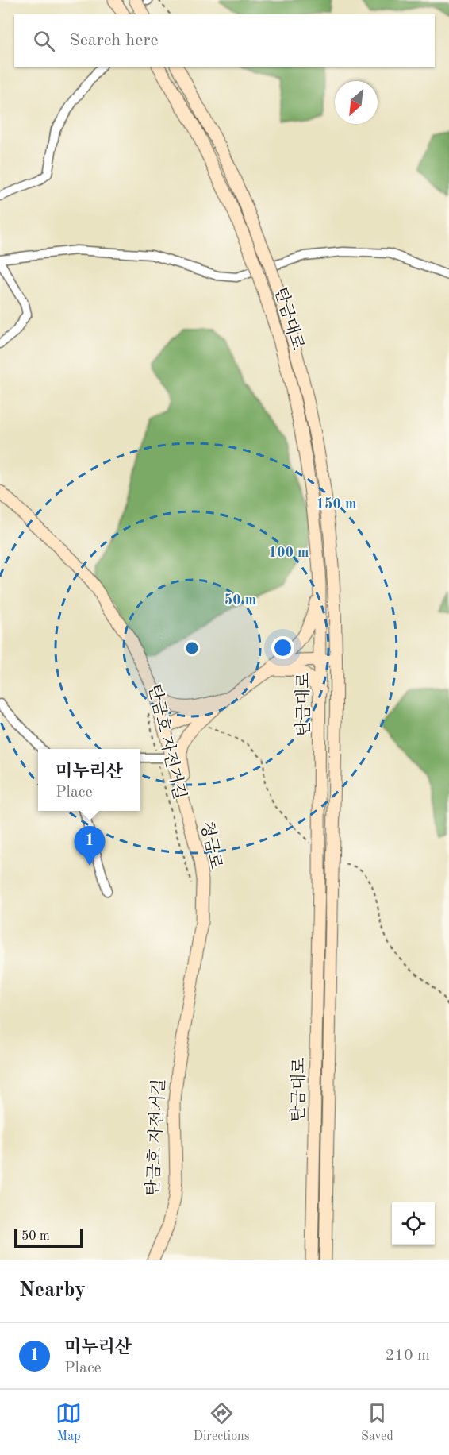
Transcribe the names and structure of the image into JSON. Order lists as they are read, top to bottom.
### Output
{
  "streets": {
    "main road": ["탄금대로", "청금로"],
    "path": ["탄금호 자전거길"]
  },
  "scale_bar": "50 m",
  "north": "bottom left",
  "page": {
    "search": "Search here",
    "popup": ["미누리산", "Place"],
    "pins": "1",
    "scale": "50 m",
    "heading": "Nearby",
    "list": [
      {
        "mark": "1",
        "name": "미누리산",
        "note": "Place",
        "value": "210 m"
      }
    ],
    "nav": ["Map", "Directions", "Saved"]
  },
  "rings": ["150 m", "100 m", "50 m"]
}
